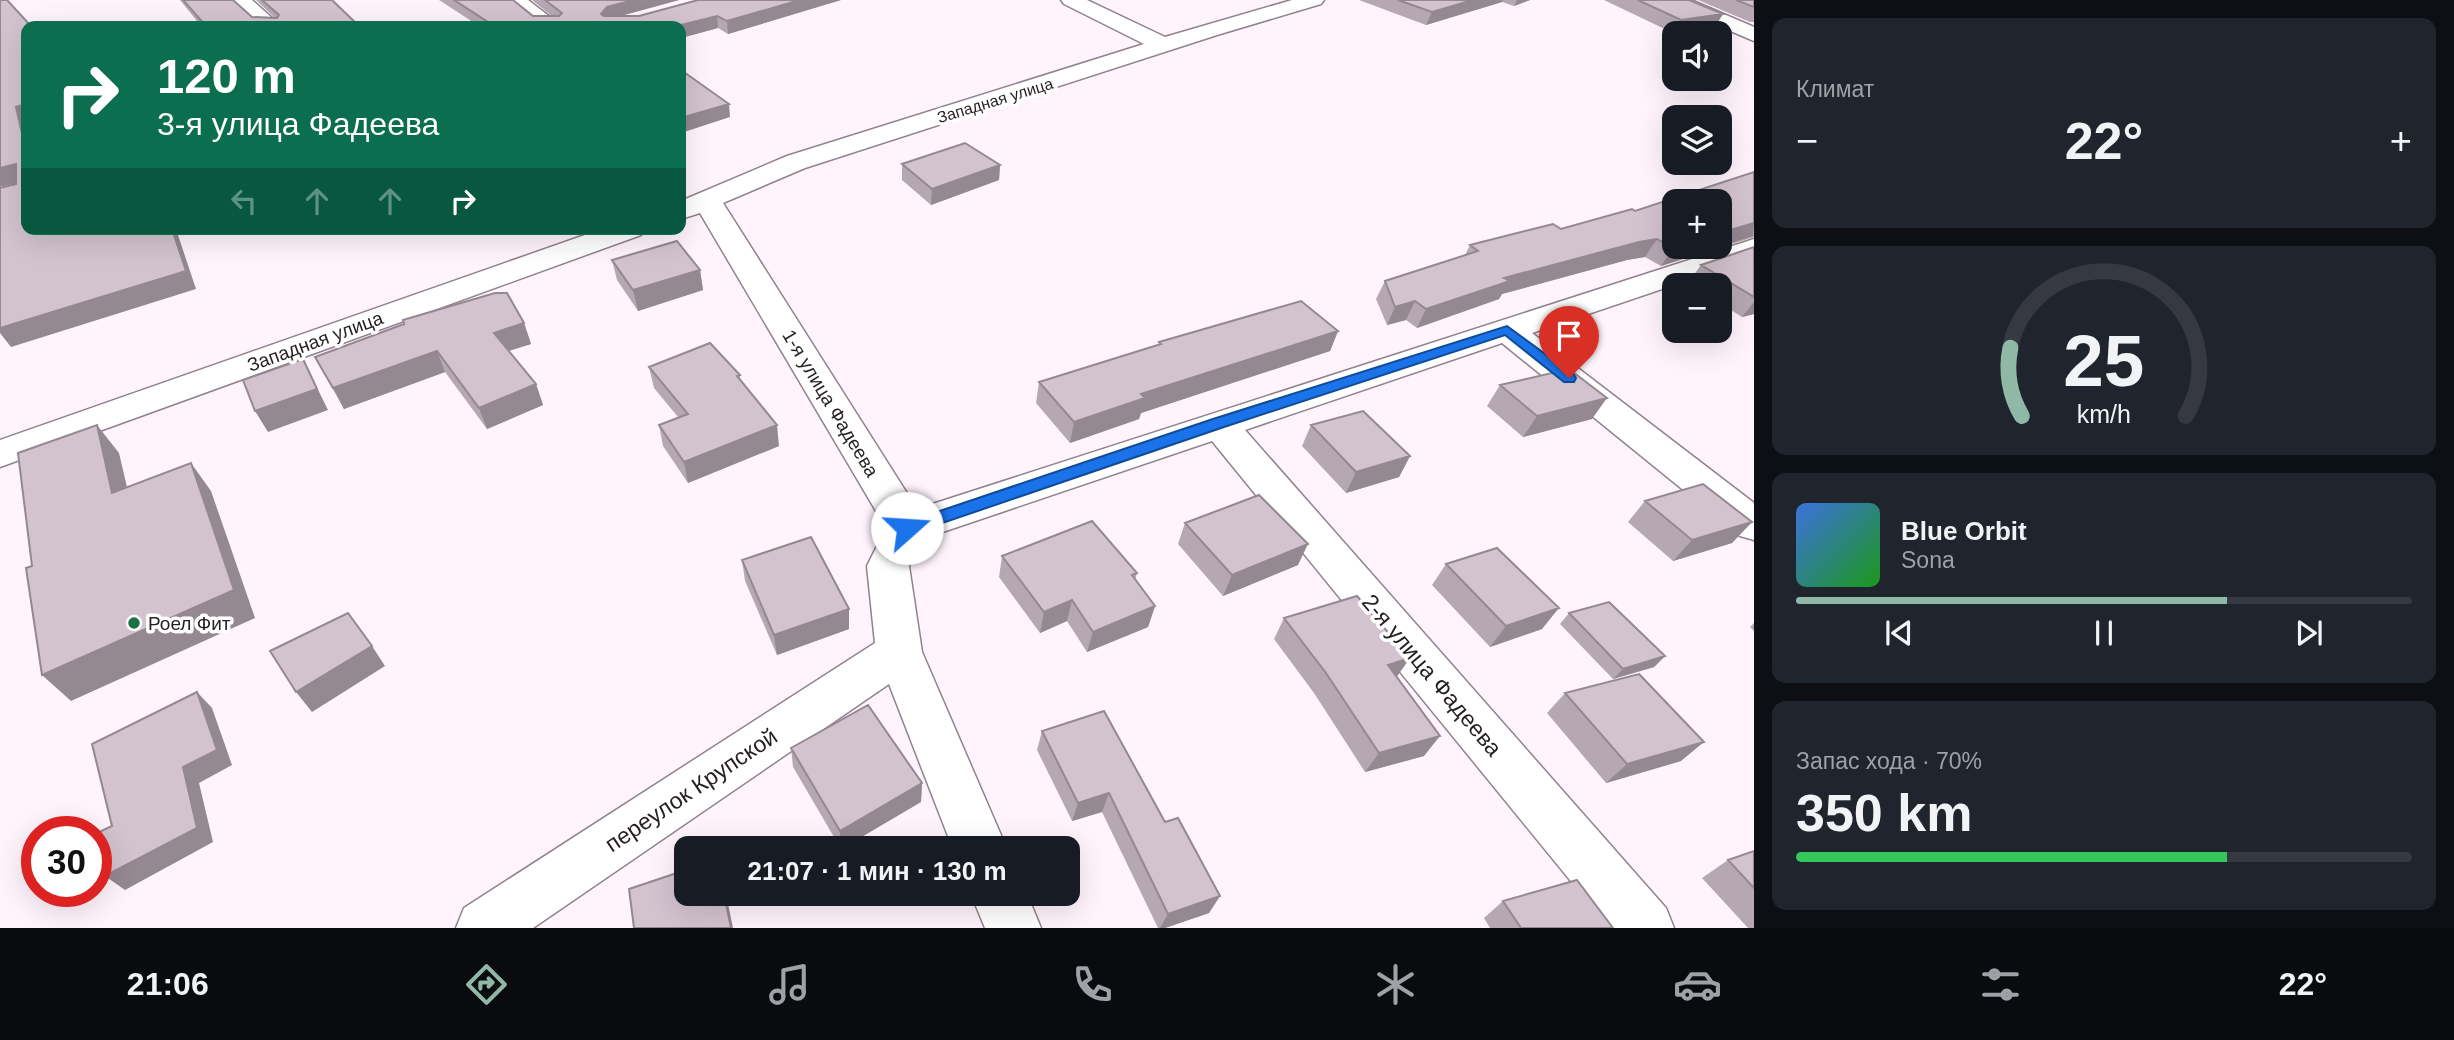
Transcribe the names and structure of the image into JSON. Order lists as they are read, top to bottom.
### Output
{
  "streets": {
    "street": [
      "Западная улица",
      "1-я улица Фадеева",
      "2-я улица Фадеева",
      "переулок Крупской"
    ]
  },
  "crossings": [
    ["Западная улица", "1-я улица Фадеева"]
  ],
  "places": ["Роел Фит"],
  "page": {
    "tile": [
      "Климат",
      ["Запас хода · 70%", "350 km"]
    ],
    "map_buttons": ["+", "−"],
    "turn": ["120 m", "3-я улица Фадеева"],
    "heat": ["−", "22°", "+"],
    "song": ["Blue Orbit", "Sona"],
    "limit": "30",
    "trip": "21:07 · 1 мин · 130 m",
    "tabs": ["21:06", "22°"],
    "gauge": ["25", "km/h"]
  }
}
